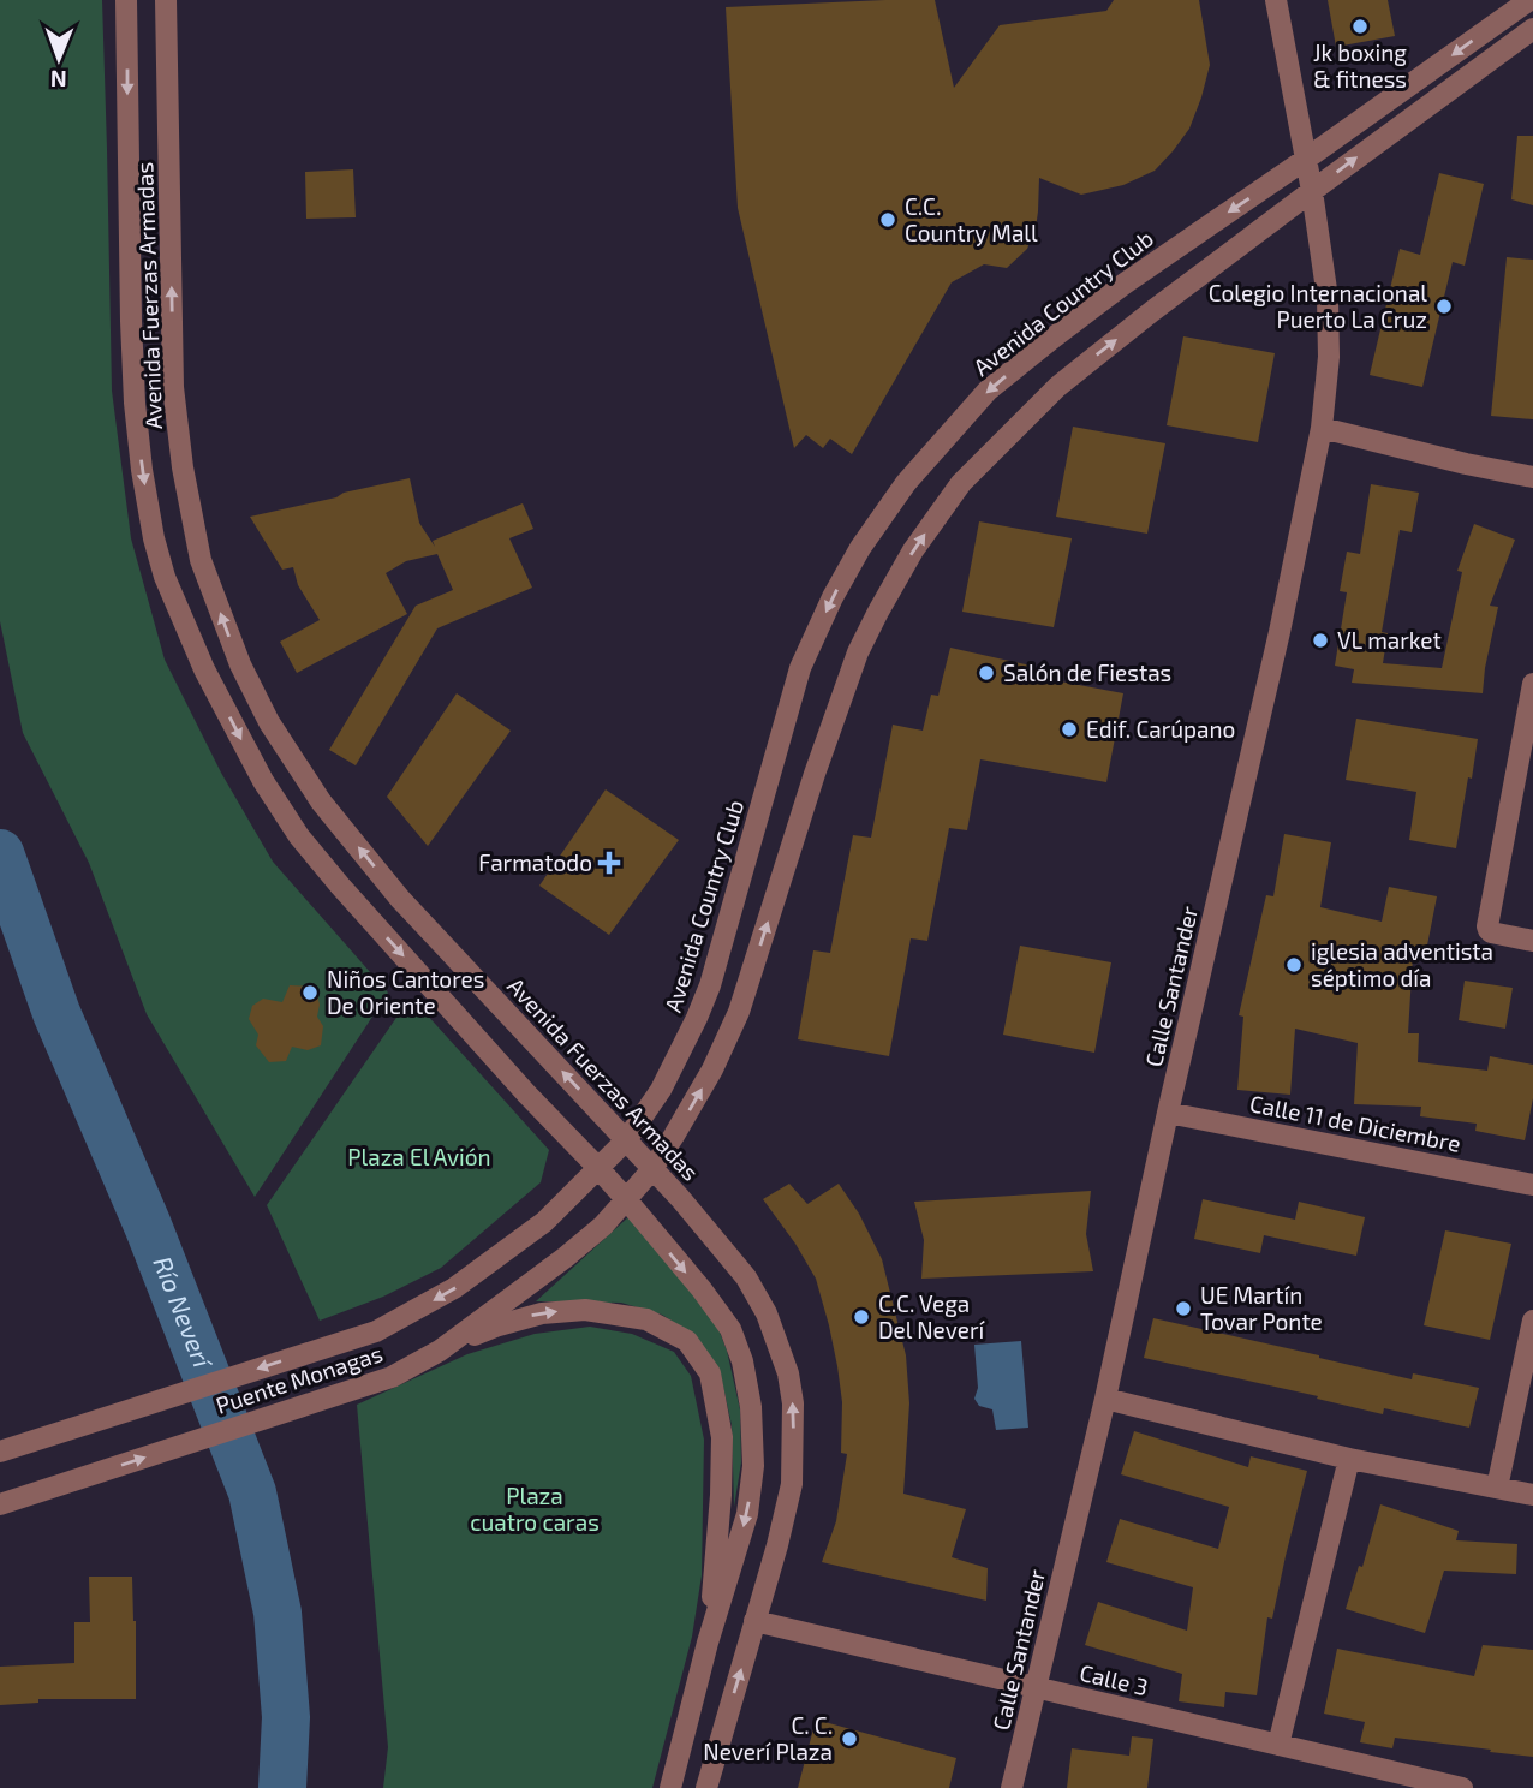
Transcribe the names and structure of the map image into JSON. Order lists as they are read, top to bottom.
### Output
{
  "streets": {
    "street": [
      "Avenida Fuerzas Armadas",
      "Avenida Country Club",
      "Calle Santander",
      "Calle 11 de Diciembre",
      "Puente Monagas",
      "Calle 3"
    ]
  },
  "crossings": [
    ["Avenida Fuerzas Armadas", "Avenida Country Club"],
    ["Avenida Fuerzas Armadas", "Puente Monagas"],
    ["Avenida Fuerzas Armadas", "Calle 3"],
    ["Avenida Country Club", "Calle Santander"],
    ["Avenida Country Club", "Puente Monagas"],
    ["Calle Santander", "Calle 11 de Diciembre"],
    ["Calle Santander", "Calle 3"]
  ],
  "water": ["Río Neverí"],
  "parks": ["Plaza El Avión", "Plaza cuatro caras"],
  "places": {
    "other": [
      "Jk boxing & fitness",
      "C.C. Country Mall",
      "Colegio Internacional Puerto La Cruz",
      "VL market",
      "Salón de Fiestas",
      "Edif. Carúpano",
      "iglesia adventista séptimo día",
      "Niños Cantores De Oriente",
      "UE Martín Tovar Ponte",
      "C.C. Vega Del Neverí",
      "C. C. Neverí Plaza"
    ],
    "health": ["Farmatodo"]
  },
  "north": "bottom"
}
